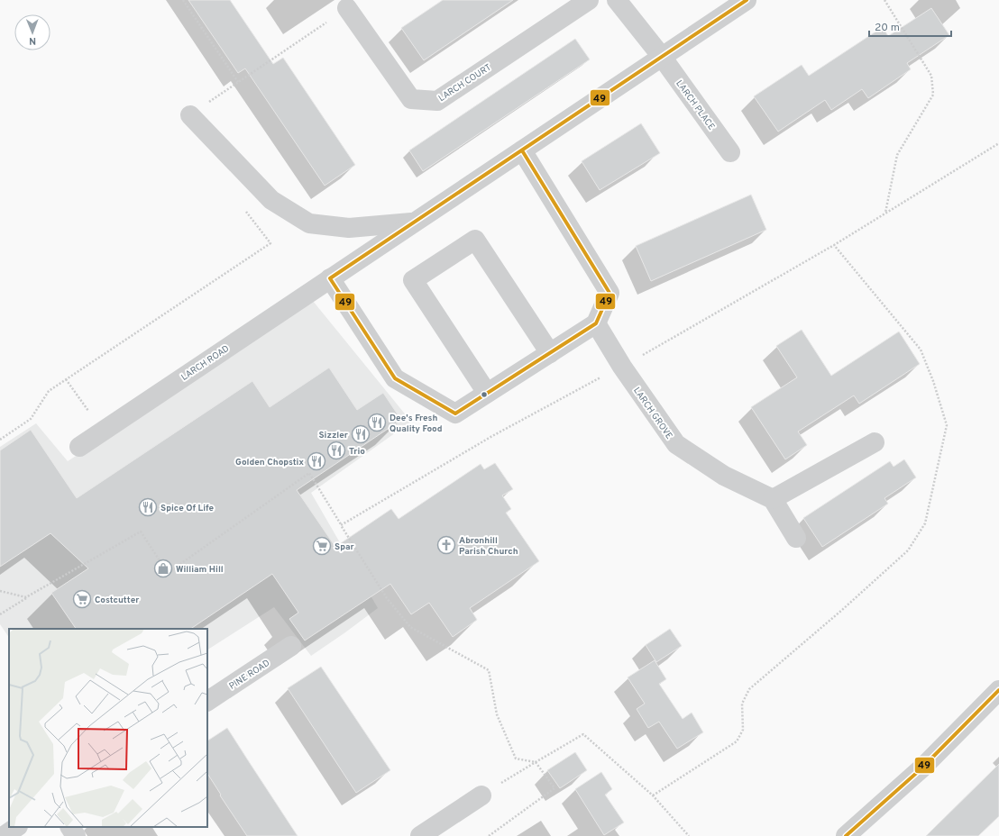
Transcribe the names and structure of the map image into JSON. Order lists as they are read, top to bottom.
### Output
{
  "streets": {
    "street": [
      "LARCH COURT",
      "LARCH PLACE",
      "LARCH ROAD",
      "LARCH GROVE",
      "PINE ROAD"
    ]
  },
  "crossings": [
    ["LARCH PLACE", "LARCH ROAD"]
  ],
  "places": {
    "restaurant": [
      "Dee's Fresh Quality Food",
      "Sizzler",
      "Trio",
      "Golden Chopstix",
      "Spice Of Life"
    ],
    "church": ["Abronhill Parish Church"],
    "supermarket": ["Spar", "Costcutter"],
    "shop": ["William Hill"]
  },
  "lines": ["transit line 49"],
  "scale_bar": "20 m",
  "north": "bottom"
}
